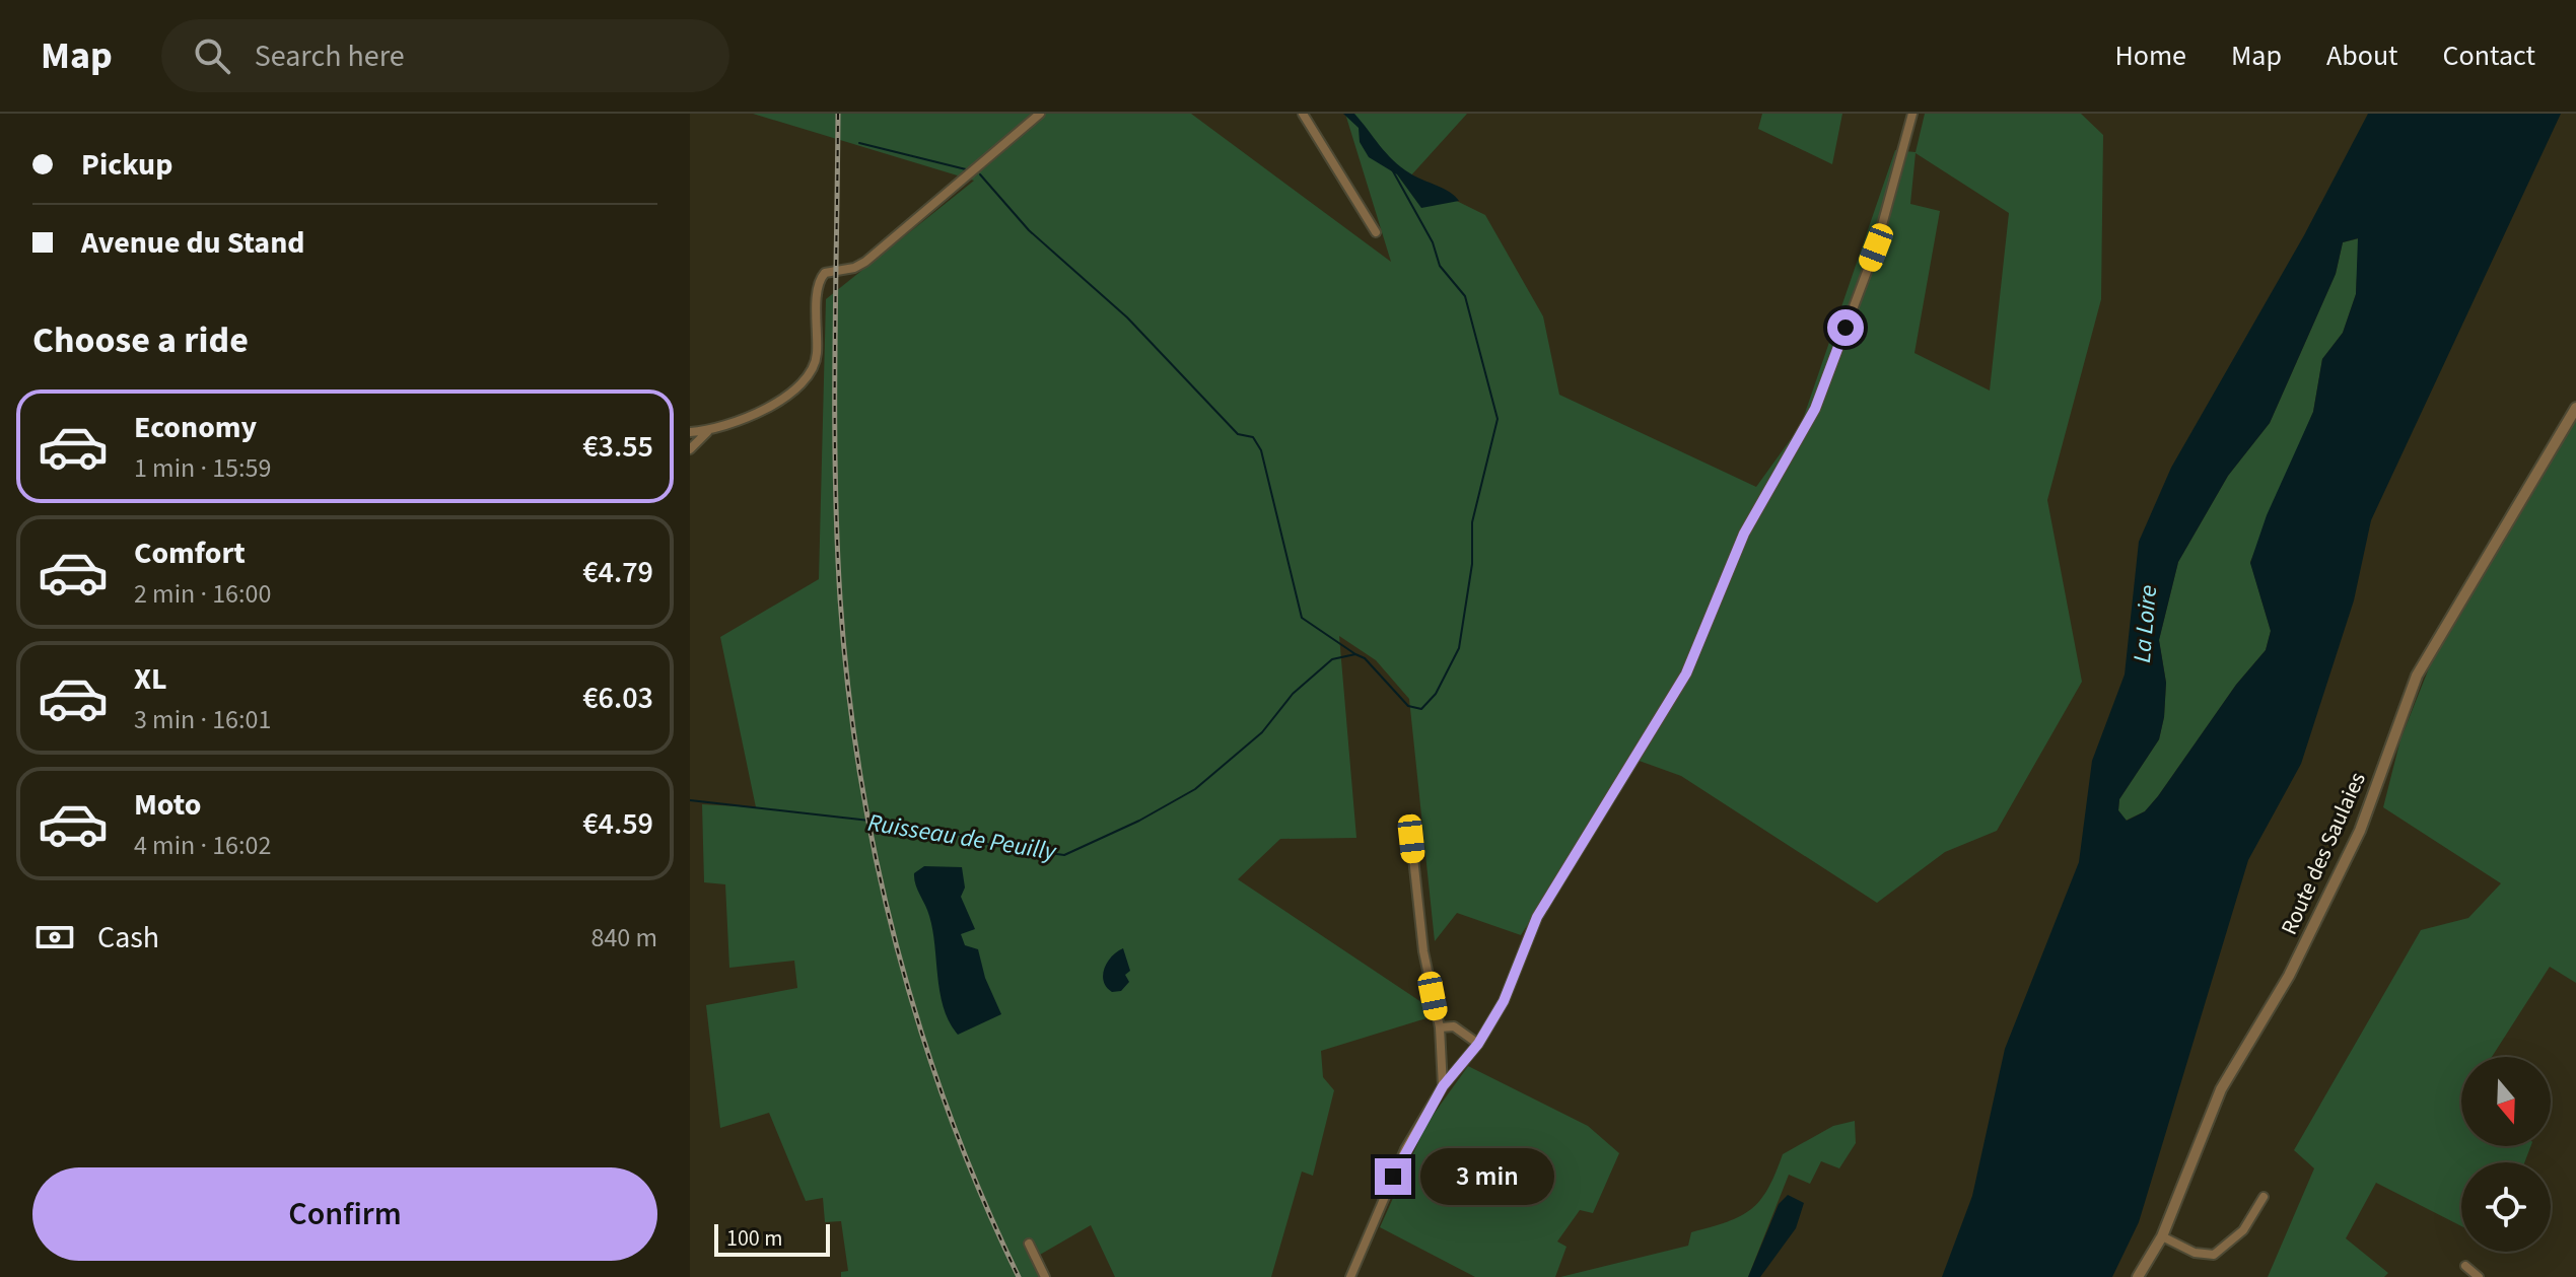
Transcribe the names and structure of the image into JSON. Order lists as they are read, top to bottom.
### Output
{
  "streets": {
    "street": ["Route des Saulaies"]
  },
  "water": ["La Loire", "Ruisseau de Peuilly"],
  "scale_bar": "100 m",
  "north": "bottom",
  "page": {
    "header": "Map",
    "search": "Search here",
    "nav": [
      "Home",
      "Map",
      "About",
      "Contact"
    ],
    "banner": ["Pickup", "Avenue du Stand"],
    "heading": "Choose a ride",
    "list": [
      {
        "name": "Economy",
        "note": "1 min · 15:59",
        "value": "€3.55"
      },
      {
        "name": "Comfort",
        "note": "2 min · 16:00",
        "value": "€4.79"
      },
      {
        "name": "XL",
        "note": "3 min · 16:01",
        "value": "€6.03"
      },
      {
        "name": "Moto",
        "note": "4 min · 16:02",
        "value": "€4.59"
      }
    ],
    "pay": ["Cash", "840 m"],
    "bubble": "3 min",
    "buttons": "Confirm",
    "scale": "100 m"
  }
}
